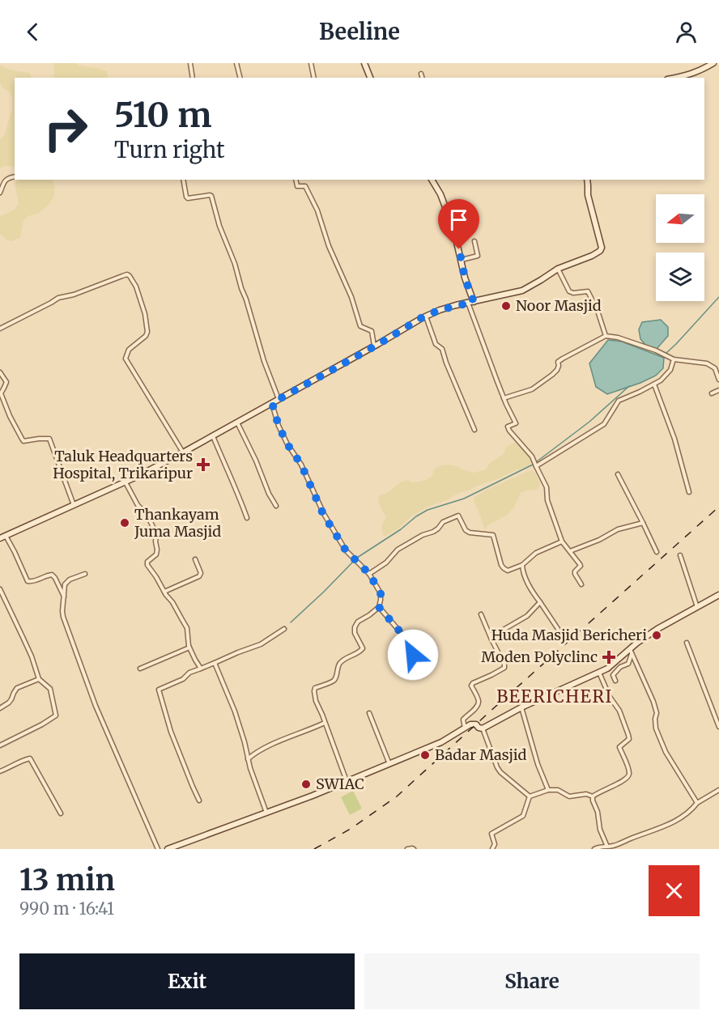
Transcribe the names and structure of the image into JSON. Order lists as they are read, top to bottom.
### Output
{
  "districts": ["BEERICHERI"],
  "places": {
    "other": [
      "Noor Masjid",
      "Thankayam Juma Masjid",
      "Huda Masjid Bericheri",
      "Badar Masjid",
      "SWIAC"
    ],
    "health": ["Taluk Headquarters Hospital, Trikaripur", "Moden Polyclinc"]
  },
  "north": "left",
  "page": {
    "header": "Beeline",
    "turn": ["510 m", "Turn right"],
    "heading": ["13 min", "990 m · 16:41"],
    "buttons": ["Exit", "Share"]
  }
}
